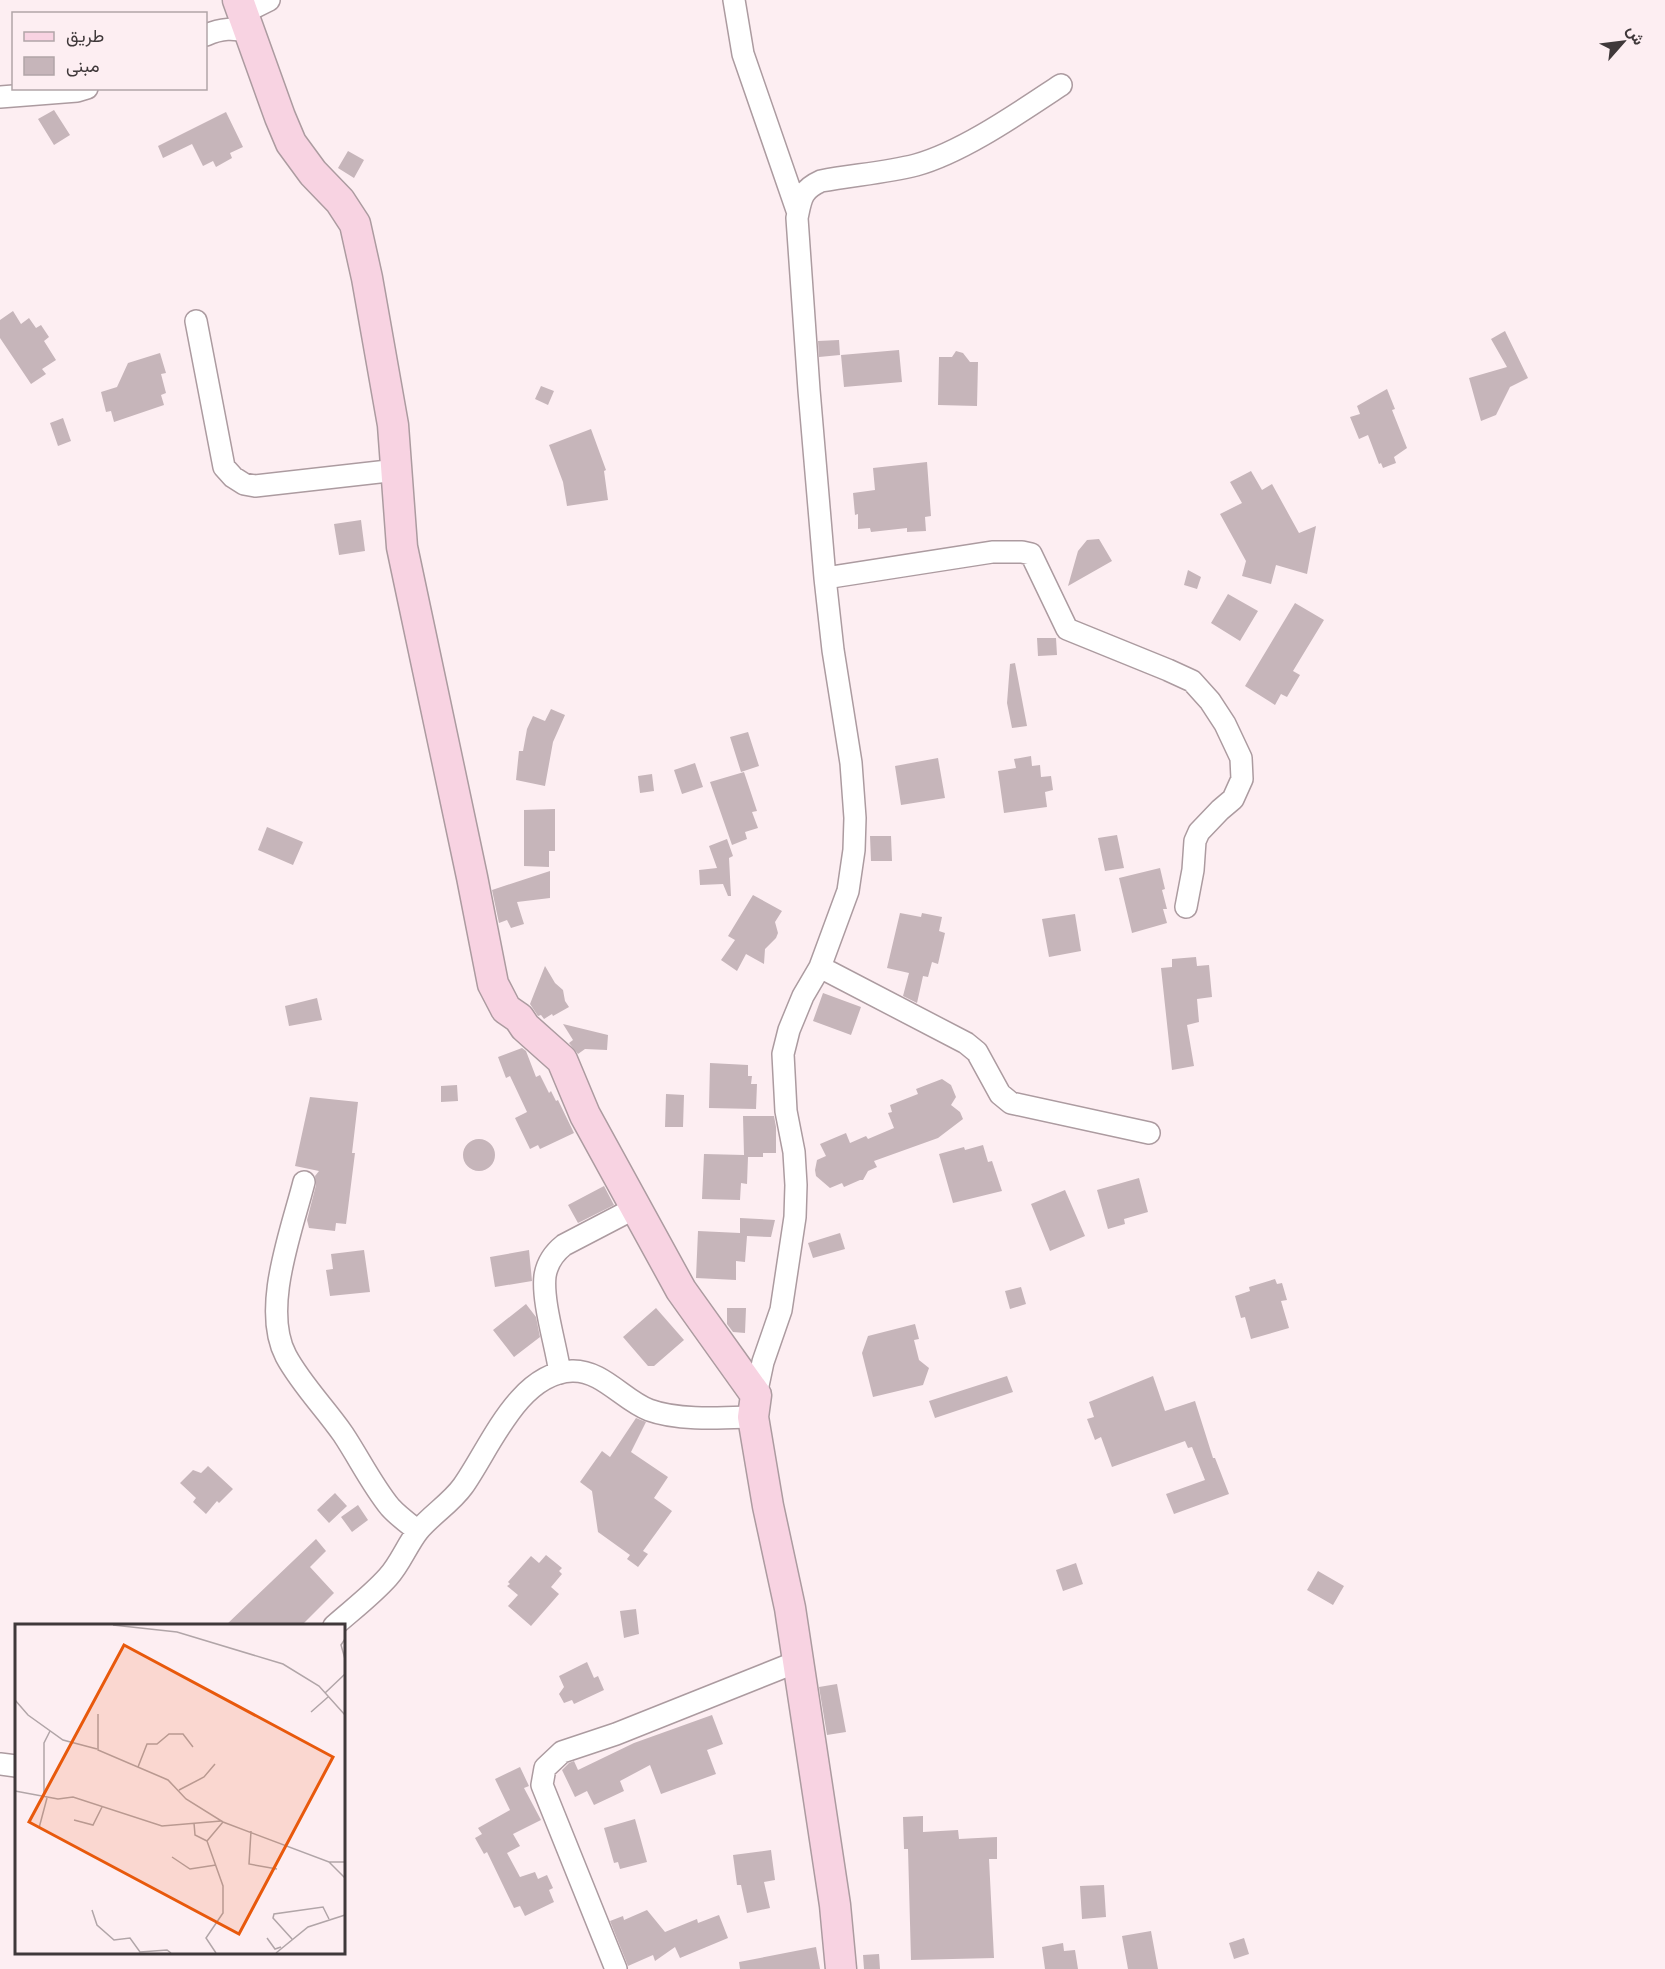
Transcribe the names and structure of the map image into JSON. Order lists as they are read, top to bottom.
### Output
{
  "legend": ["طريق", "مبنى"],
  "north": "top right"
}
